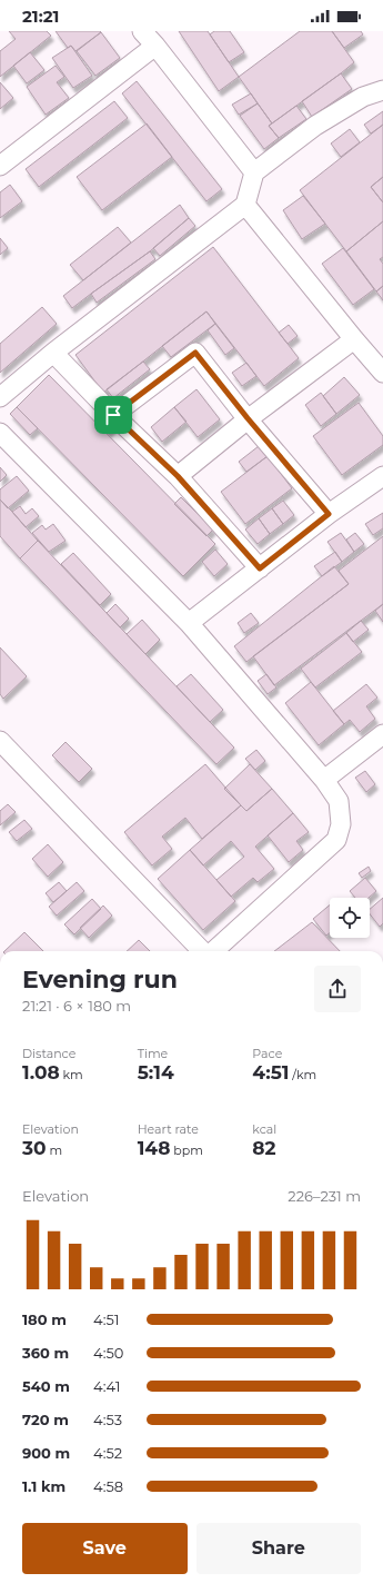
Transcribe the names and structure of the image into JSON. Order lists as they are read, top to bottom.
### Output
{
  "page": {
    "status": "21:21",
    "heading": ["Evening run", "21:21 · 6 × 180 m"],
    "stats": [
      ["Distance", "1.08 km"],
      ["Time", "5:14"],
      ["Pace", "4:51 /km"],
      ["Elevation", "30 m"],
      ["Heart rate", "148 bpm"],
      ["kcal", "82"]
    ],
    "chart": ["Elevation", "226–231 m"],
    "list": [
      {
        "name": "180 m",
        "note": "4:51"
      },
      {
        "name": "360 m",
        "note": "4:50"
      },
      {
        "name": "540 m",
        "note": "4:41"
      },
      {
        "name": "720 m",
        "note": "4:53"
      },
      {
        "name": "900 m",
        "note": "4:52"
      },
      {
        "name": "1.1 km",
        "note": "4:58"
      }
    ],
    "buttons": ["Save", "Share"]
  }
}
